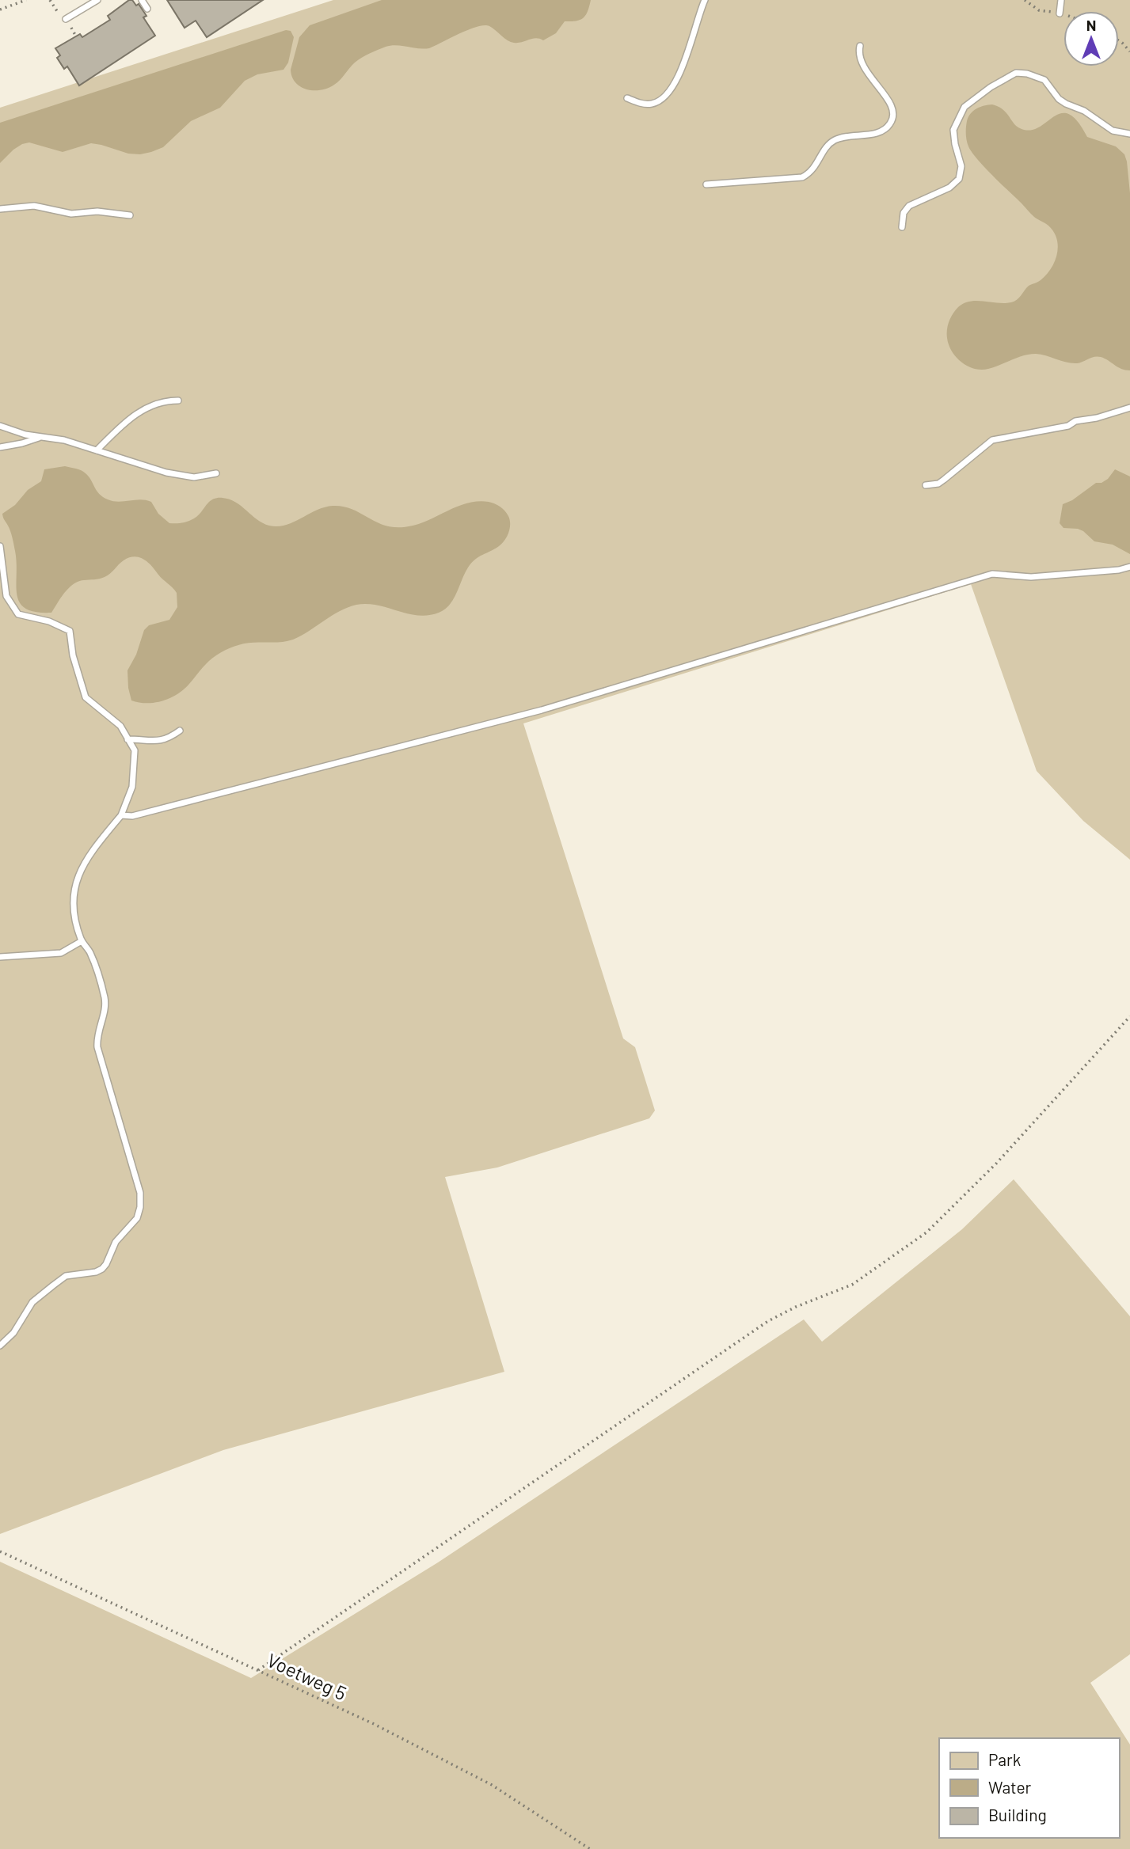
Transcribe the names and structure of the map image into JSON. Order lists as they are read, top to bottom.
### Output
{
  "streets": {
    "path": ["Voetweg 5"]
  },
  "legend": ["Park", "Water", "Building"],
  "north": "top"
}
